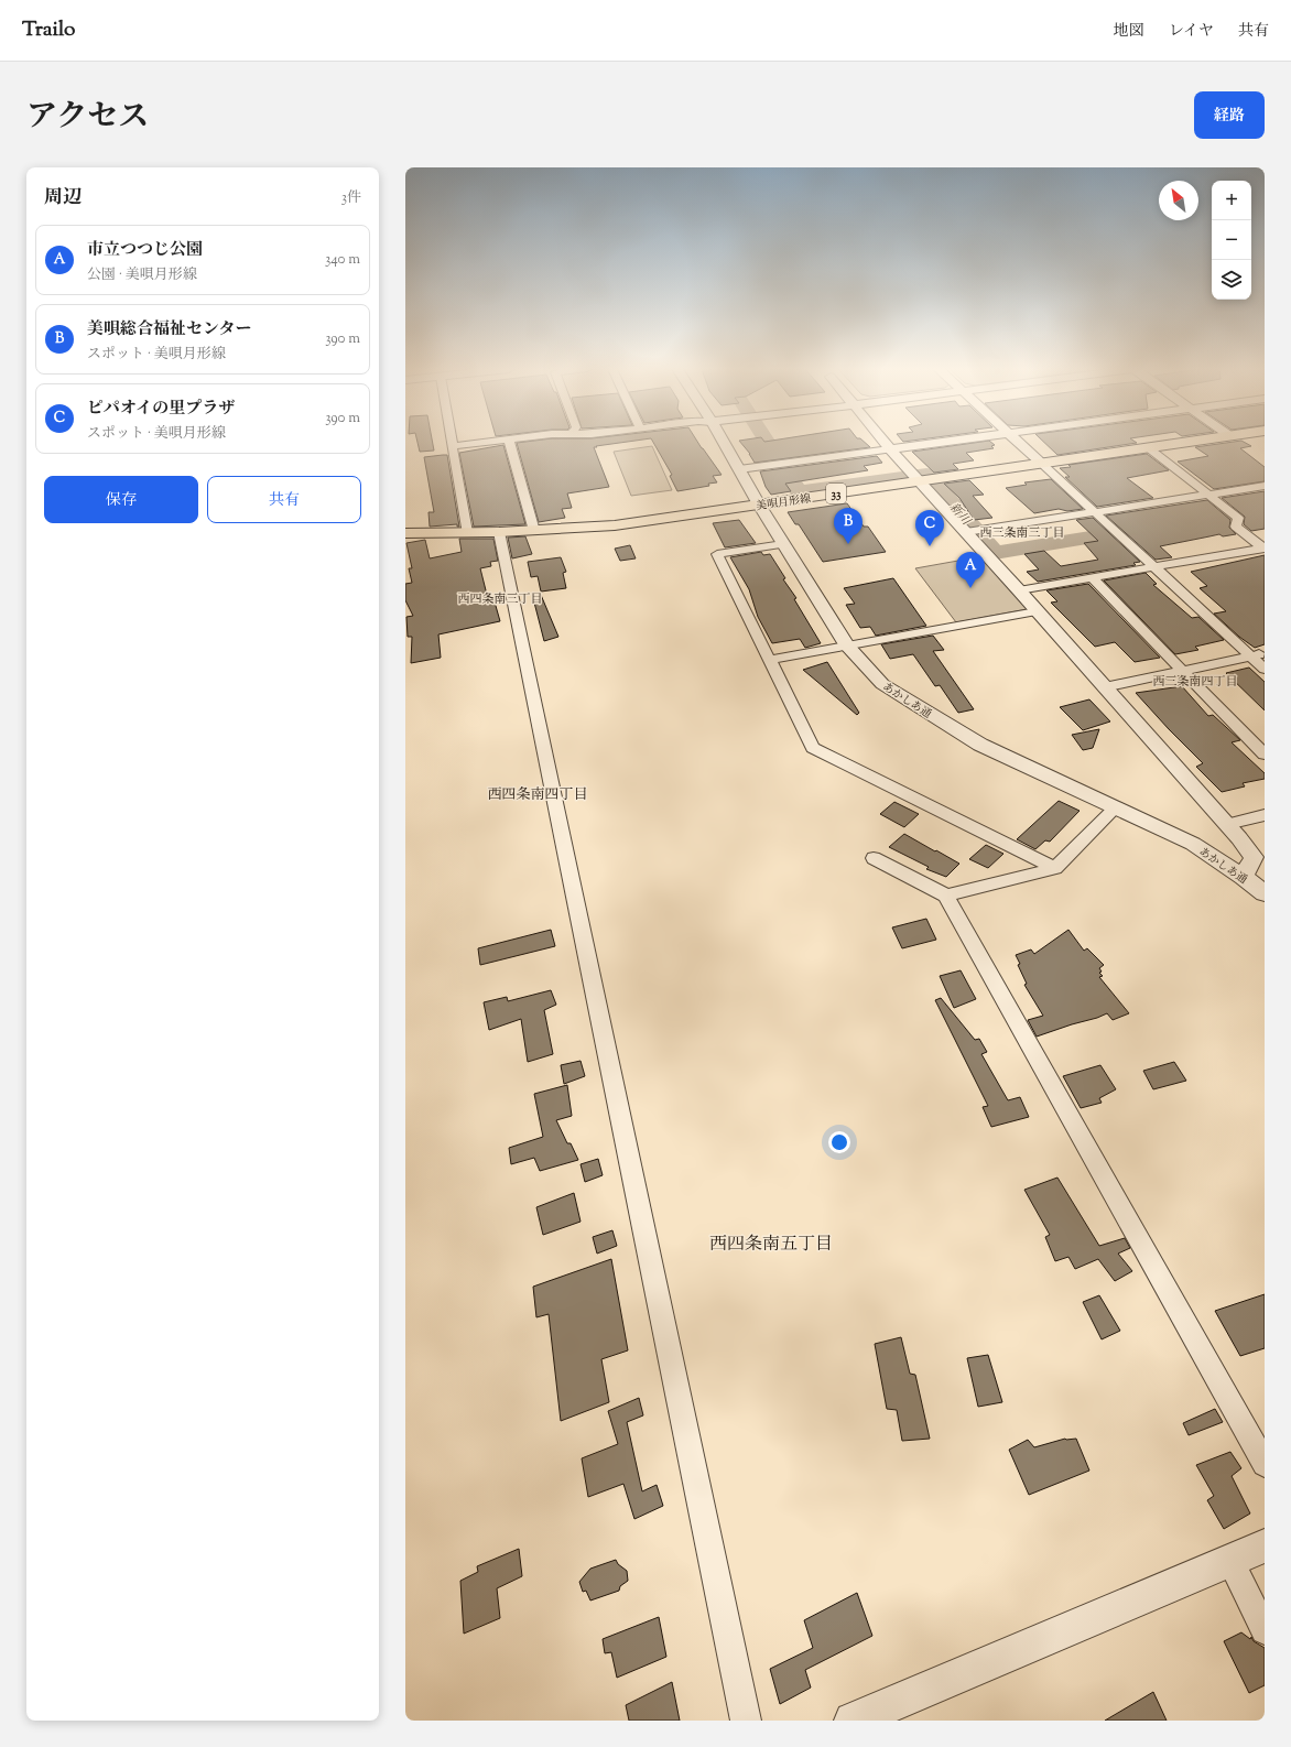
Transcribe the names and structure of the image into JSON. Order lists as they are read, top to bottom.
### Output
{
  "streets": {
    "main road": ["33", "美唄月形線"],
    "street": ["あかしあ通"]
  },
  "crossings": [
    ["美唄月形線", "あかしあ通"]
  ],
  "districts": [
    "西三条南三丁目",
    "西四条南三丁目",
    "西三条南四丁目",
    "西四条南四丁目",
    "西四条南五丁目"
  ],
  "water": ["新川"],
  "north": "top left",
  "page": {
    "header": "Trailo",
    "nav": ["地図", "レイヤ", "共有"],
    "title": "アクセス",
    "buttons": [
      "経路",
      ["保存", "共有"]
    ],
    "heading": ["周辺", "3件"],
    "map_buttons": ["+", "−"],
    "list": [
      {
        "mark": "A",
        "name": "市立つつじ公園",
        "note": "公園 · 美唄月形線",
        "value": "340 m"
      },
      {
        "mark": "B",
        "name": "美唄総合福祉センター",
        "note": "スポット · 美唄月形線",
        "value": "390 m"
      },
      {
        "mark": "C",
        "name": "ピパオイの里プラザ",
        "note": "スポット · 美唄月形線",
        "value": "390 m"
      }
    ],
    "pins": ["B", "C", "A"]
  }
}
